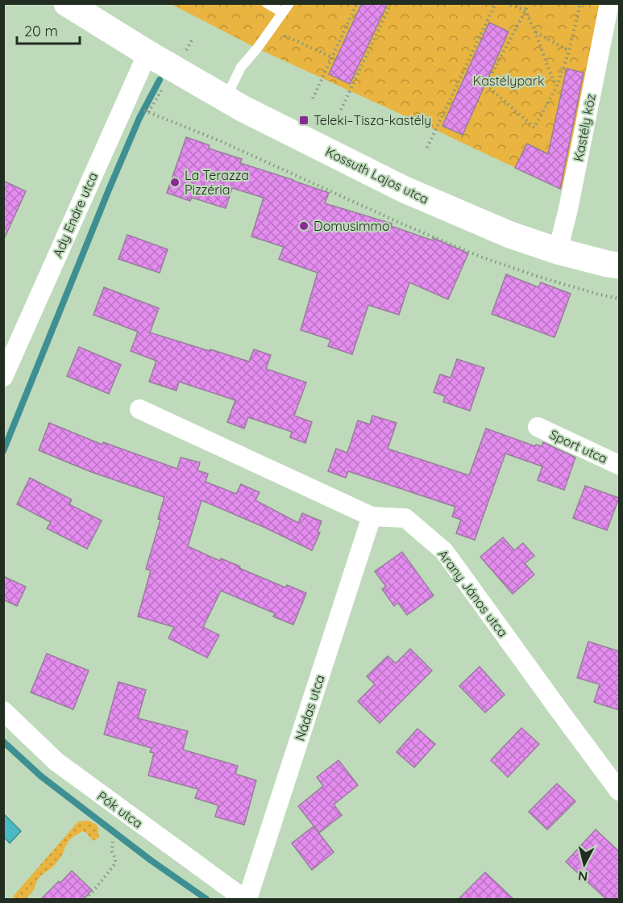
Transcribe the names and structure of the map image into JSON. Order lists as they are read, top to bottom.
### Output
{
  "streets": {
    "street": [
      "Kastély köz",
      "Kossuth Lajos utca",
      "Ady Endre utca",
      "Sport utca",
      "Arany János utca",
      "Nádas utca",
      "Pók utca"
    ]
  },
  "crossings": [
    ["Kastély köz", "Kossuth Lajos utca"],
    ["Kossuth Lajos utca", "Ady Endre utca"],
    ["Arany János utca", "Nádas utca"],
    ["Nádas utca", "Pók utca"]
  ],
  "parks": ["Kastélypark"],
  "places": {
    "transit": ["Teleki–Tisza-kastély"],
    "other": ["La Terazza Pizzéria", "Domusimmo"]
  },
  "scale_bar": "20 m",
  "north": "bottom"
}
